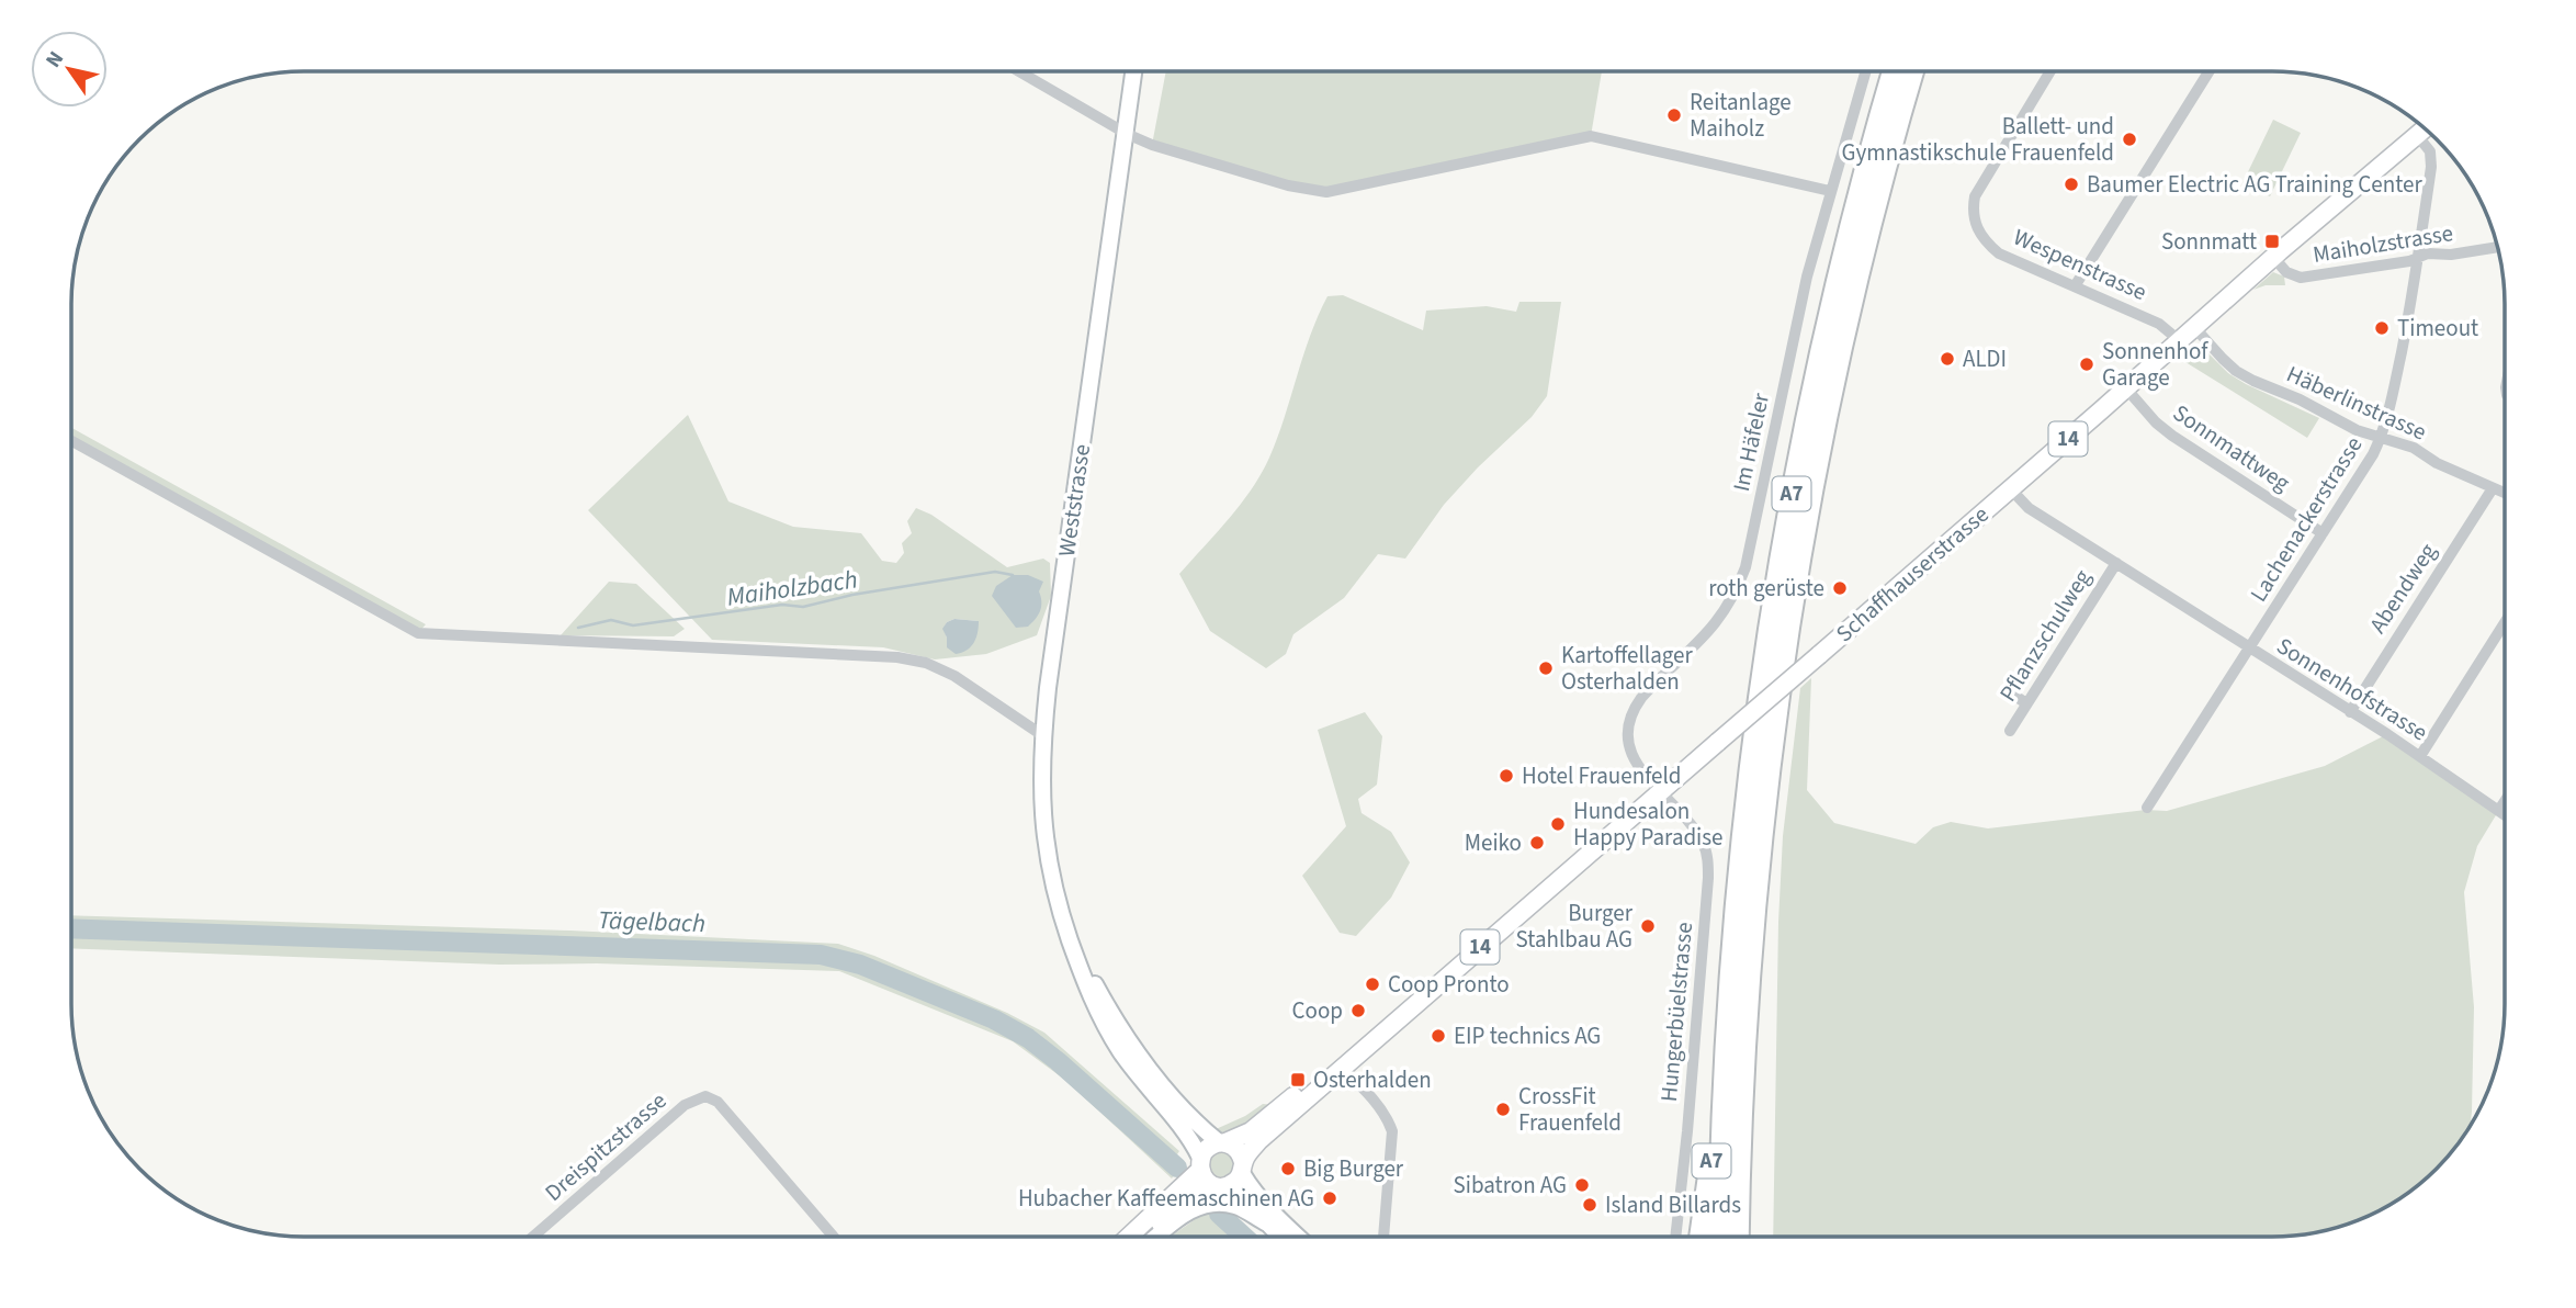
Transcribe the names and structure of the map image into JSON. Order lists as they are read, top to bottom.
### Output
{
  "streets": {
    "highway": ["A7"],
    "main road": ["14", "Weststrasse", "Schaffhauserstrasse"],
    "street": [
      "Maiholzstrasse",
      "Wespenstrasse",
      "Häberlinstrasse",
      "Im Häfeler",
      "Sonnmattweg",
      "Lachenackerstrasse",
      "Abendweg",
      "Pflanzschulweg",
      "Sonnenhofstrasse",
      "Hungerbüelstrasse",
      "Dreispitzstrasse"
    ]
  },
  "crossings": [
    ["Maiholzstrasse", "Lachenackerstrasse"],
    ["Maiholzstrasse", "Schaffhauserstrasse"],
    ["Wespenstrasse", "Schaffhauserstrasse"],
    ["Häberlinstrasse", "Lachenackerstrasse"],
    ["Häberlinstrasse", "Schaffhauserstrasse"],
    ["Häberlinstrasse", "Abendweg"],
    ["Im Häfeler", "Schaffhauserstrasse"],
    ["Im Häfeler", "Hungerbüelstrasse"],
    ["Sonnmattweg", "Lachenackerstrasse"],
    ["Sonnmattweg", "Schaffhauserstrasse"],
    ["Weststrasse", "Schaffhauserstrasse"],
    ["Lachenackerstrasse", "Schaffhauserstrasse"],
    ["Lachenackerstrasse", "Sonnenhofstrasse"],
    ["Schaffhauserstrasse", "Sonnenhofstrasse"],
    ["Schaffhauserstrasse", "Hungerbüelstrasse"],
    ["Abendweg", "Sonnenhofstrasse"],
    ["Pflanzschulweg", "Sonnenhofstrasse"]
  ],
  "water": ["Maiholzbach", "Tägelbach"],
  "places": {
    "other": [
      "Reitanlage Maiholz",
      "Ballett- und Gymnastikschule Frauenfeld",
      "Baumer Electric AG Training Center",
      "Timeout",
      "ALDI",
      "Sonnenhof Garage",
      "roth gerüste",
      "Kartoffellager Osterhalden",
      "Hotel Frauenfeld",
      "Hundesalon Happy Paradise",
      "Meiko",
      "Burger Stahlbau AG",
      "Coop Pronto",
      "Coop",
      "EIP technics AG",
      "CrossFit Frauenfeld",
      "Big Burger",
      "Sibatron AG",
      "Hubacher Kaffeemaschinen AG",
      "Island Billards"
    ],
    "transit": ["Sonnmatt", "Osterhalden"]
  },
  "north": "top left"
}
